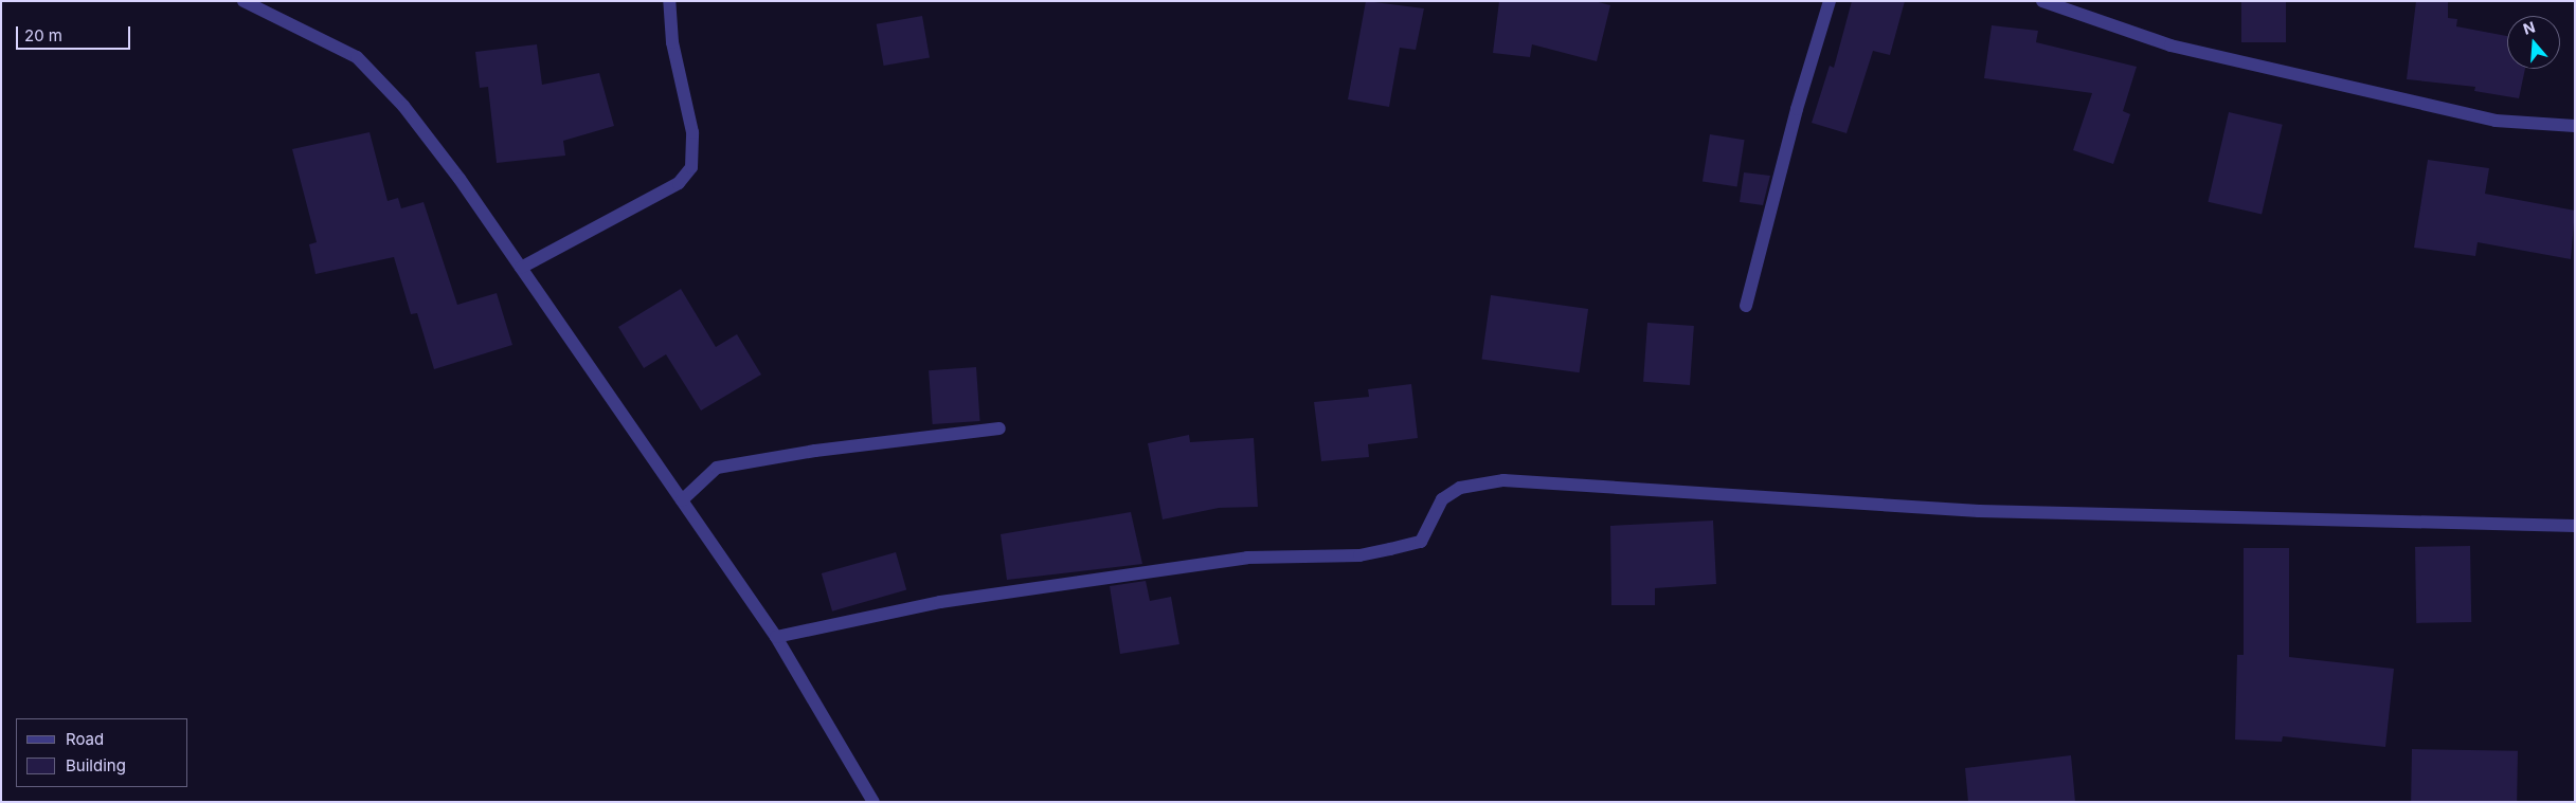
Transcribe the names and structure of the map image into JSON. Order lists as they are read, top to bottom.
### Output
{
  "legend": ["Road", "Building"],
  "scale_bar": "20 m",
  "north": "top"
}
